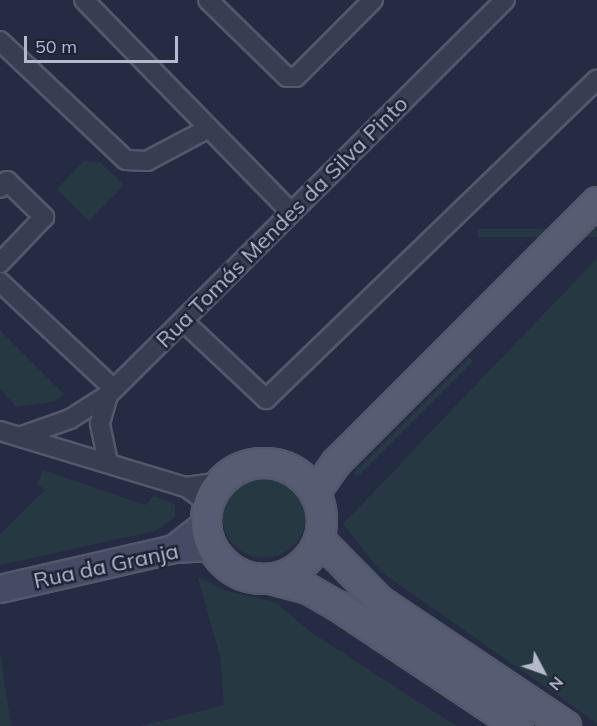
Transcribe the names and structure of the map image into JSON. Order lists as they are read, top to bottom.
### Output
{
  "streets": {
    "main road": ["Rua da Granja"],
    "street": ["Rua Tomás Mendes da Silva Pinto"]
  },
  "scale_bar": "50 m",
  "north": "bottom right"
}
